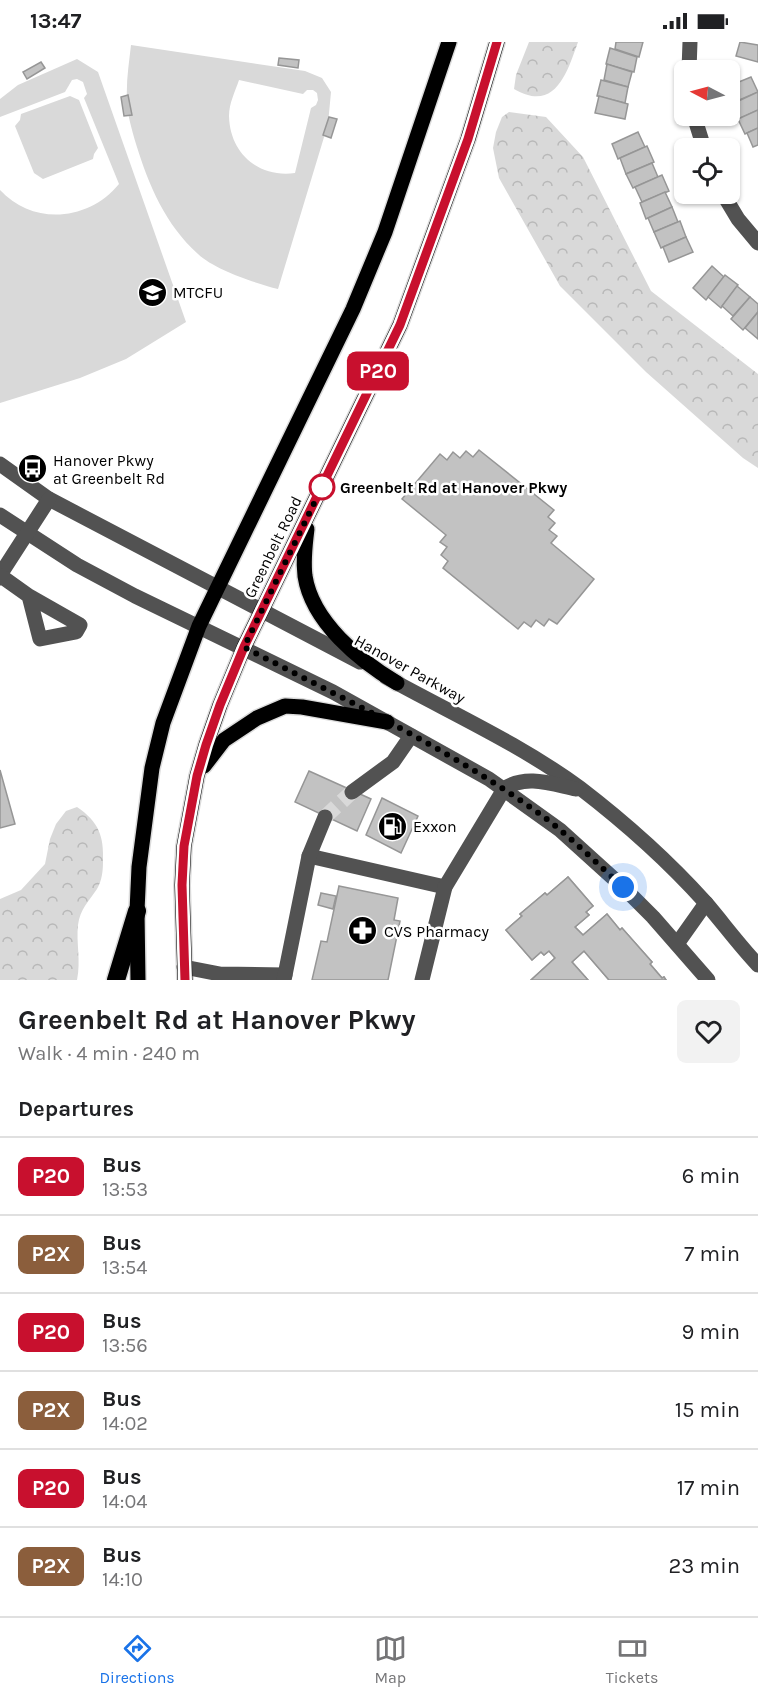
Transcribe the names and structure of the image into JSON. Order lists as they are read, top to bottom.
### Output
{
  "streets": {
    "main road": ["Greenbelt Road"],
    "street": ["Hanover Parkway"]
  },
  "crossings": [
    ["Greenbelt Road", "Hanover Parkway"]
  ],
  "places": {
    "school or university": ["MTCFU"],
    "bus stop": ["Hanover Pkwy at Greenbelt Rd"],
    "other": ["Greenbelt Rd at Hanover Pkwy"],
    "fuel station": ["Exxon"],
    "pharmacy": ["CVS Pharmacy"]
  },
  "lines": ["bus line P20"],
  "north": "left",
  "page": {
    "status": "13:47",
    "on_map": "P20",
    "heading": [
      ["Greenbelt Rd at Hanover Pkwy", "Walk · 4 min · 240 m"],
      "Departures"
    ],
    "list": [
      {
        "mark": "P20",
        "name": "Bus",
        "note": "13:53",
        "value": "6 min"
      },
      {
        "mark": "P2X",
        "name": "Bus",
        "note": "13:54",
        "value": "7 min"
      },
      {
        "mark": "P20",
        "name": "Bus",
        "note": "13:56",
        "value": "9 min"
      },
      {
        "mark": "P2X",
        "name": "Bus",
        "note": "14:02",
        "value": "15 min"
      },
      {
        "mark": "P20",
        "name": "Bus",
        "note": "14:04",
        "value": "17 min"
      },
      {
        "mark": "P2X",
        "name": "Bus",
        "note": "14:10",
        "value": "23 min"
      }
    ],
    "tabs": ["Directions", "Map", "Tickets"]
  }
}
